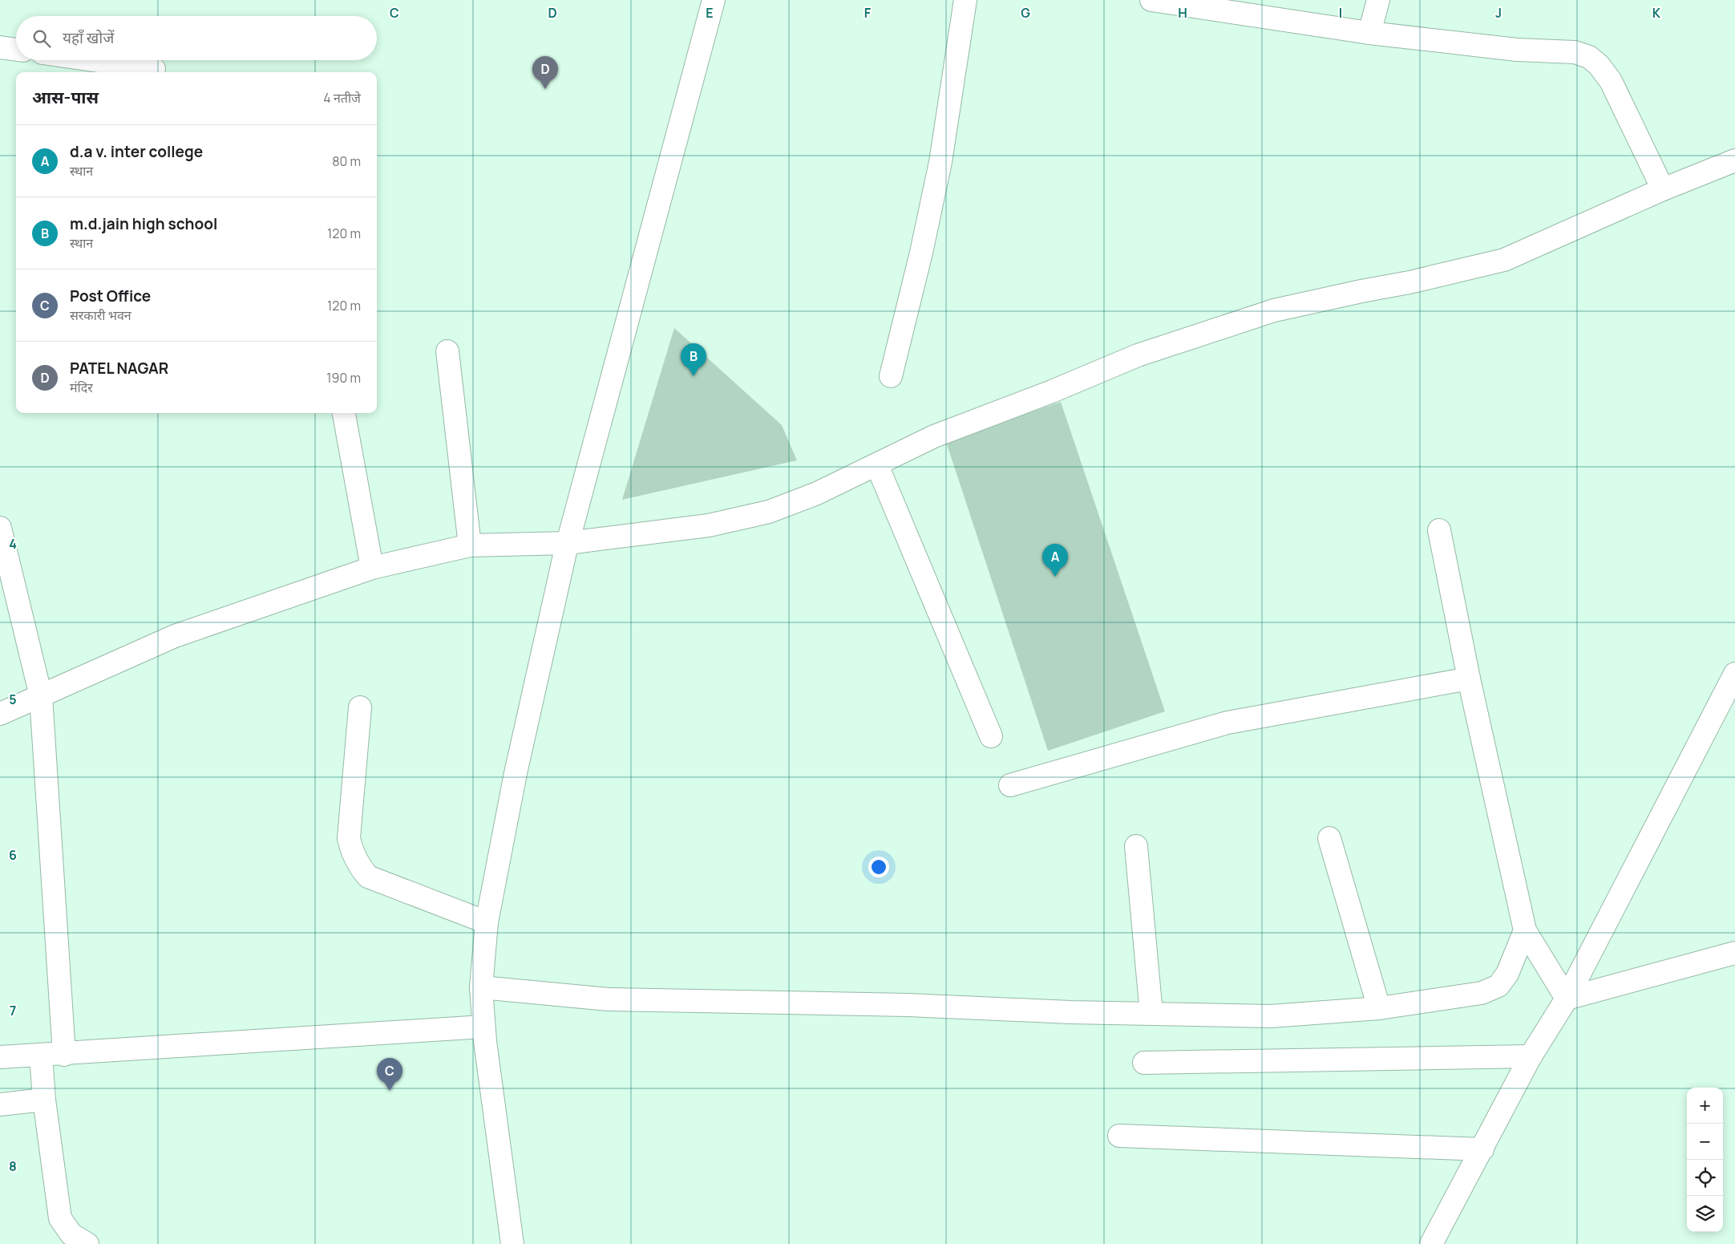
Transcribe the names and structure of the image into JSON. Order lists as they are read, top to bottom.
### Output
{
  "page": {
    "search": "यहाँ खोजें",
    "pins": [
      "D",
      "B",
      "A",
      "C"
    ],
    "heading": ["आस-पास", "4 नतीजे"],
    "list": [
      {
        "mark": "A",
        "name": "d.a v. inter college",
        "note": "स्थान",
        "value": "80 m"
      },
      {
        "mark": "B",
        "name": "m.d.jain high school",
        "note": "स्थान",
        "value": "120 m"
      },
      {
        "mark": "C",
        "name": "Post Office",
        "note": "सरकारी भवन",
        "value": "120 m"
      },
      {
        "mark": "D",
        "name": "PATEL NAGAR",
        "note": "मंदिर",
        "value": "190 m"
      }
    ],
    "map_buttons": ["+", "−"]
  },
  "grid": {
    "columns": [
      "C",
      "D",
      "E",
      "F",
      "G",
      "H",
      "I",
      "J",
      "K"
    ],
    "rows": [
      "4",
      "5",
      "6",
      "7",
      "8"
    ]
  }
}
